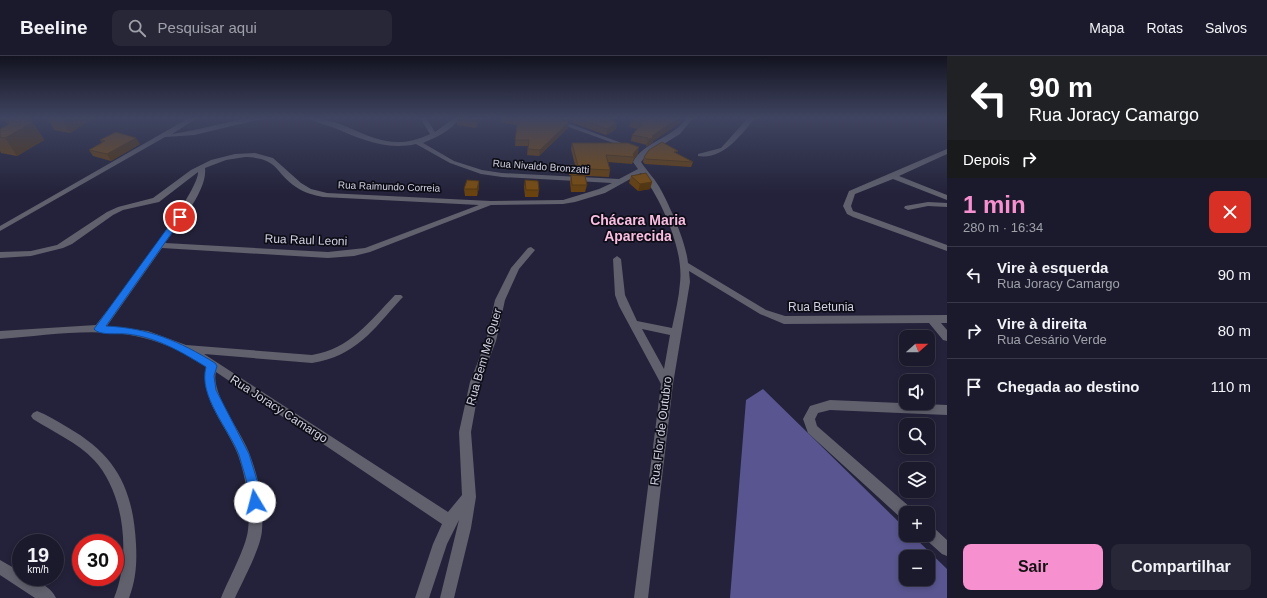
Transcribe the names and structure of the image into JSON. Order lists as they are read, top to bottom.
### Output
{
  "streets": {
    "street": [
      "Rua Nivaldo Bronzatti",
      "Rua Raimundo Correia",
      "Rua Raul Leoni",
      "Rua Betunia",
      "Rua Bem Me Quer",
      "Rua Joracy Camargo",
      "Rua Flor de Outubro"
    ]
  },
  "crossings": [
    ["Rua Nivaldo Bronzatti", "Rua Raimundo Correia"],
    ["Rua Raimundo Correia", "Rua Raul Leoni"],
    ["Rua Raimundo Correia", "Rua Flor de Outubro"],
    ["Rua Betunia", "Rua Flor de Outubro"]
  ],
  "districts": ["Chácara Maria Aparecida"],
  "north": "right",
  "page": {
    "header": "Beeline",
    "search": "Pesquisar aqui",
    "nav": ["Mapa", "Rotas", "Salvos"],
    "turn": ["90 m", "Rua Joracy Camargo"],
    "then": "Depois",
    "heading": ["1 min", "280 m · 16:34"],
    "list": [
      {
        "name": "Vire à esquerda",
        "note": "Rua Joracy Camargo",
        "value": "90 m"
      },
      {
        "name": "Vire à direita",
        "note": "Rua Cesário Verde",
        "value": "80 m"
      },
      {
        "name": "Chegada ao destino",
        "value": "110 m"
      }
    ],
    "map_buttons": ["+", "−"],
    "speed": "19 km/h",
    "limit": "30",
    "buttons": ["Sair", "Compartilhar"]
  }
}
